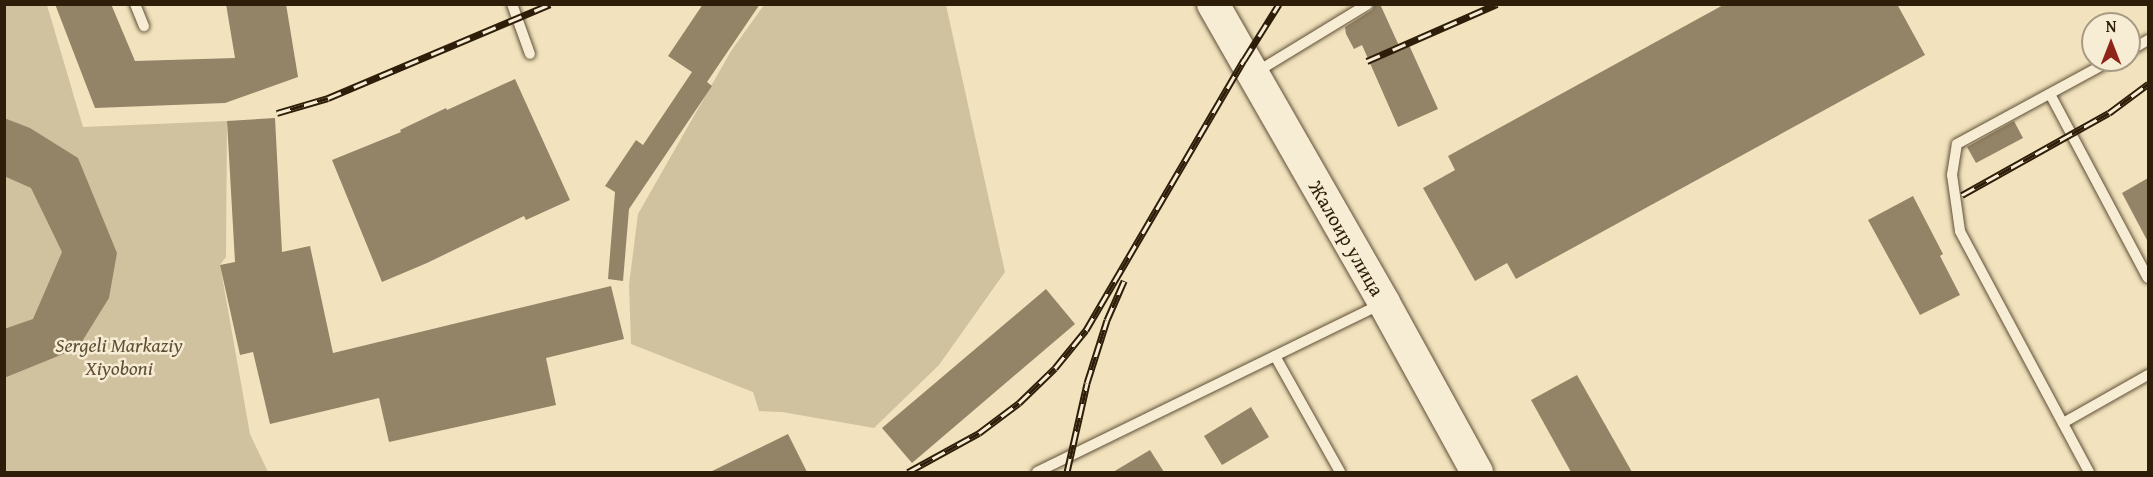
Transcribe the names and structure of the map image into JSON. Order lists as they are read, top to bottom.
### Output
{
  "streets": {
    "street": ["Жалоир улица"]
  },
  "parks": ["Sergeli Markaziy Xiyoboni"],
  "north": "top"
}
